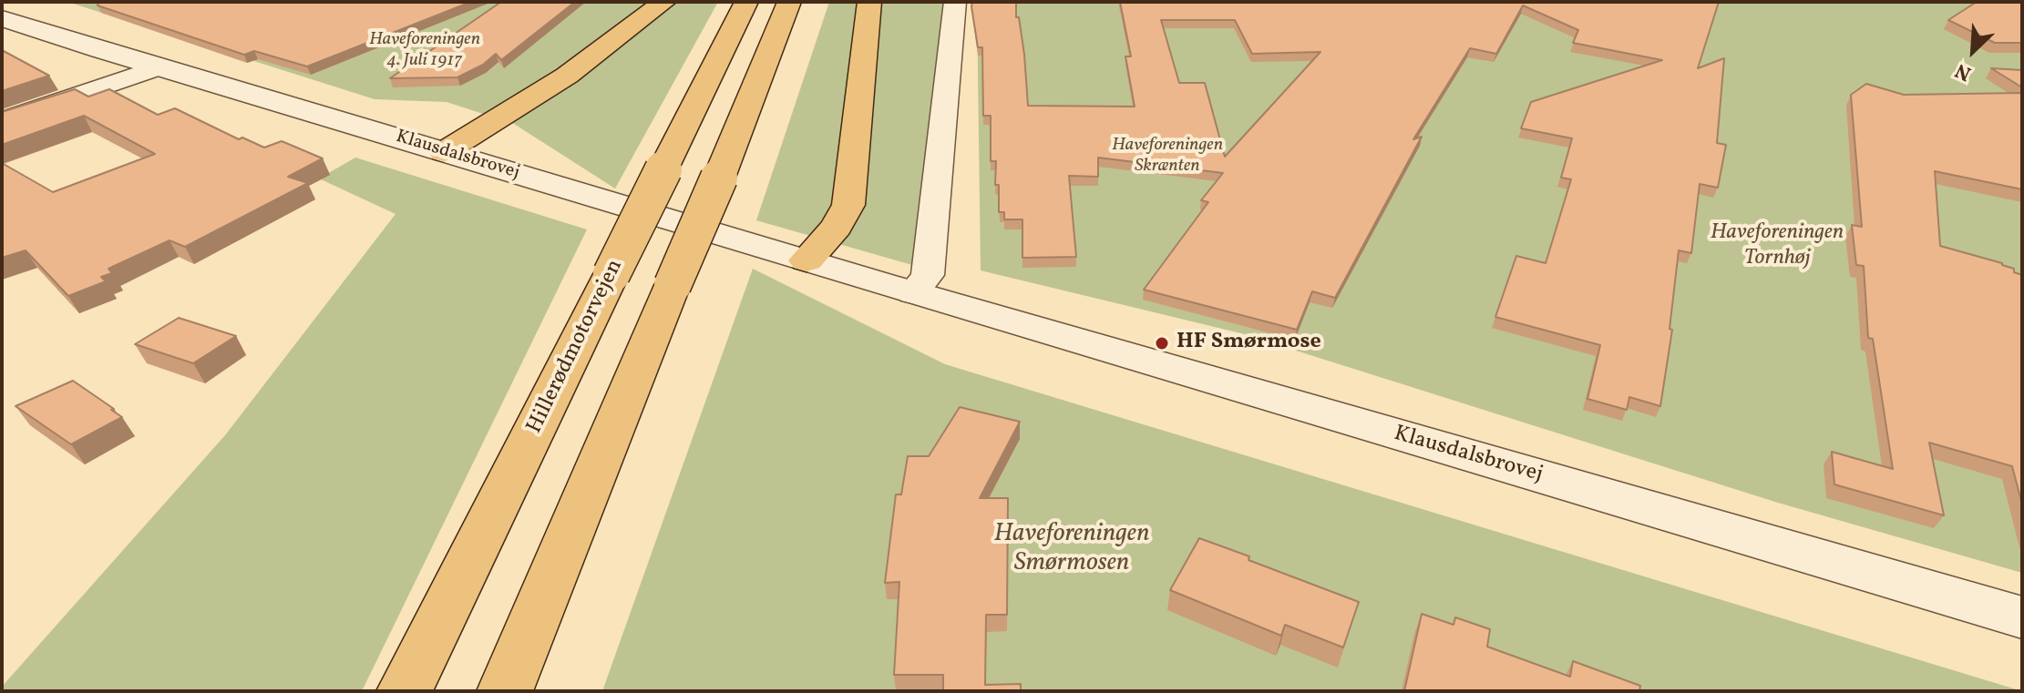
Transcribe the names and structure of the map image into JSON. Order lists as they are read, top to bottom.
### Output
{
  "streets": {
    "highway": ["Hillerødmotorvejen"],
    "street": ["Klausdalsbrovej"]
  },
  "parks": [
    "Haveforeningen 4. Juli 1917",
    "Haveforeningen Skrænten",
    "Haveforeningen Tornhøj",
    "Haveforeningen Smørmosen"
  ],
  "places": ["HF Smørmose"],
  "north": "bottom left"
}
